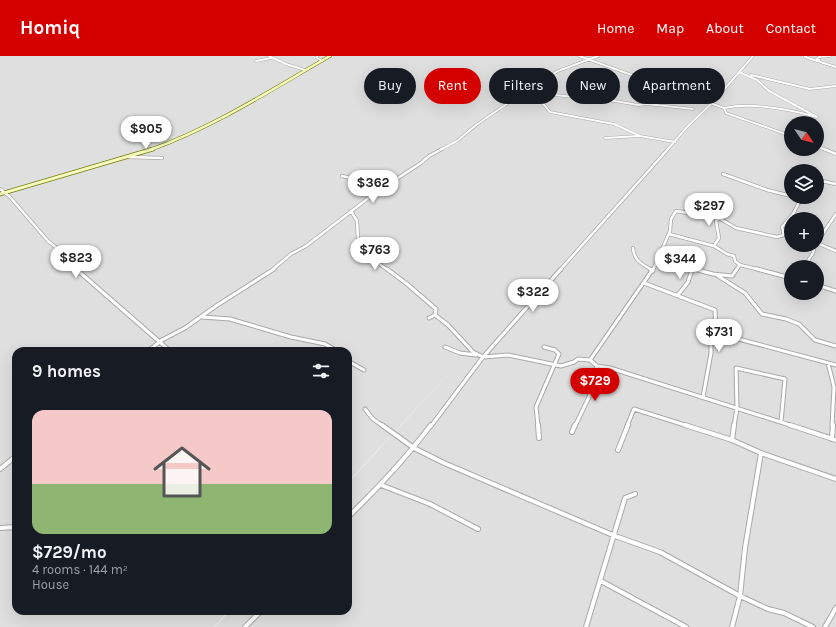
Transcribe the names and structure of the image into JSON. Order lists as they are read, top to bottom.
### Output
{
  "north": "bottom right",
  "page": {
    "header": "Homiq",
    "nav": [
      "Home",
      "Map",
      "About",
      "Contact"
    ],
    "chip": [
      "Buy",
      "Rent",
      "Filters",
      "New",
      "Apartment"
    ],
    "map_buttons": ["+", "−"],
    "price": [
      "$905",
      "$362",
      "$297",
      "$763",
      "$823",
      "$344",
      "$322",
      "$731",
      "$729"
    ],
    "heading": "9 homes",
    "list": [
      {
        "name": "$729/mo",
        "note": "4 rooms · 144 m² · House"
      }
    ]
  }
}
